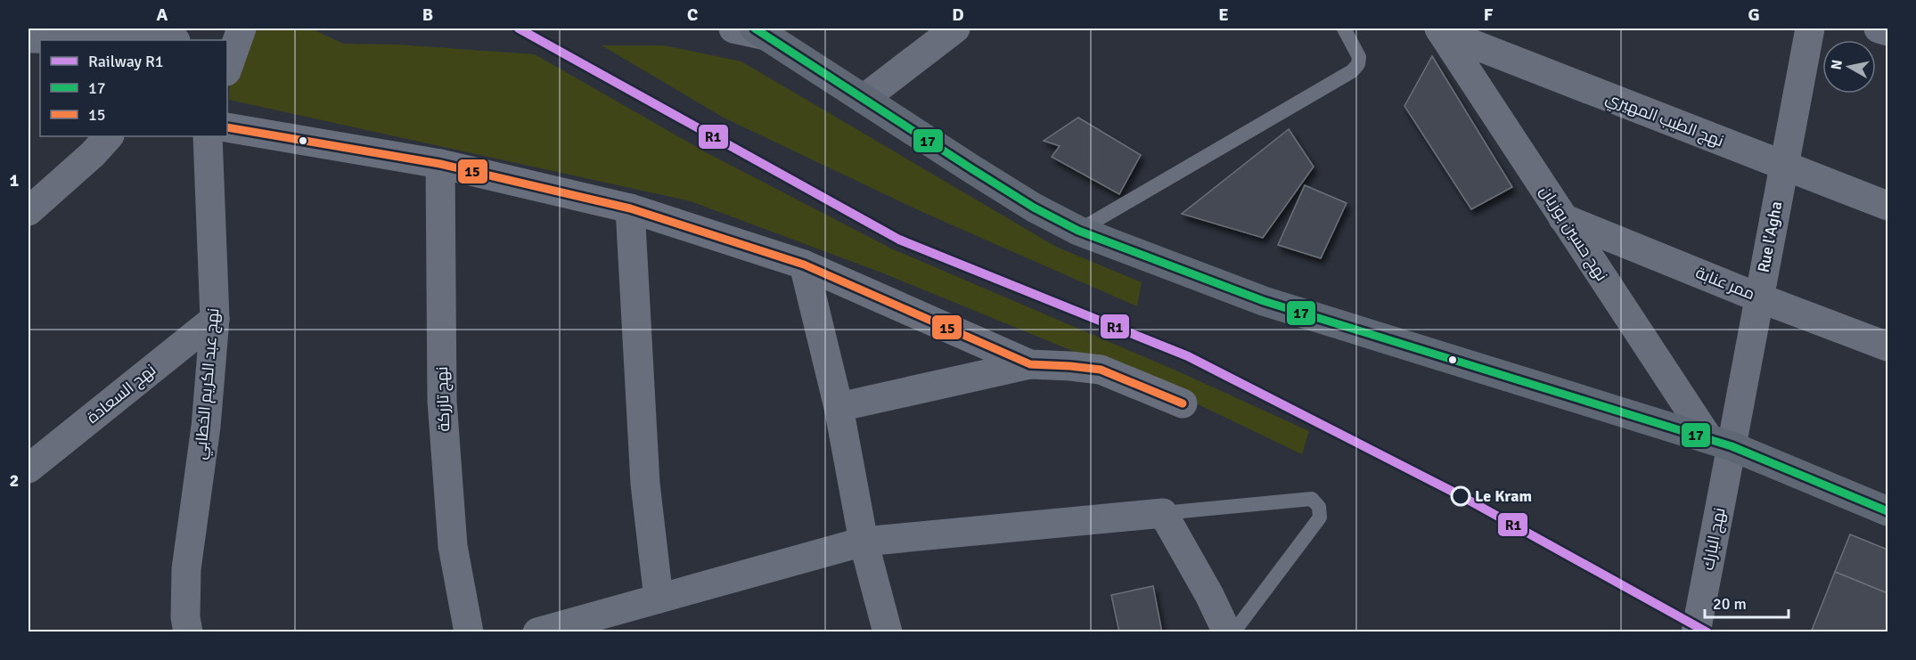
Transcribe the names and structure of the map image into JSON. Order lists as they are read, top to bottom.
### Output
{
  "streets": {
    "street": [
      "نهج الطيب المهيري",
      "نهج حسين بوزيان",
      "Rue l'Agha",
      "ممر عنابة",
      "نهج عبد الكريم الخطابي",
      "نهج السعادة",
      "نهج تازركة",
      "نهج البارك"
    ]
  },
  "crossings": [
    ["نهج الطيب المهيري", "نهج حسين بوزيان"],
    ["نهج الطيب المهيري", "Rue l'Agha"],
    ["نهج حسين بوزيان", "Rue l'Agha"],
    ["نهج حسين بوزيان", "ممر عنابة"],
    ["نهج حسين بوزيان", "نهج البارك"],
    ["Rue l'Agha", "ممر عنابة"],
    ["Rue l'Agha", "نهج البارك"],
    ["نهج عبد الكريم الخطابي", "نهج السعادة"]
  ],
  "places": ["Le Kram"],
  "lines": ["rail line R1", "transit line 17", "transit line 15"],
  "legend": ["Railway R1", "17", "15"],
  "scale_bar": "20 m",
  "north": "left",
  "grid": {
    "columns": [
      "A",
      "B",
      "C",
      "D",
      "E",
      "F",
      "G"
    ],
    "rows": ["1", "2"]
  }
}
